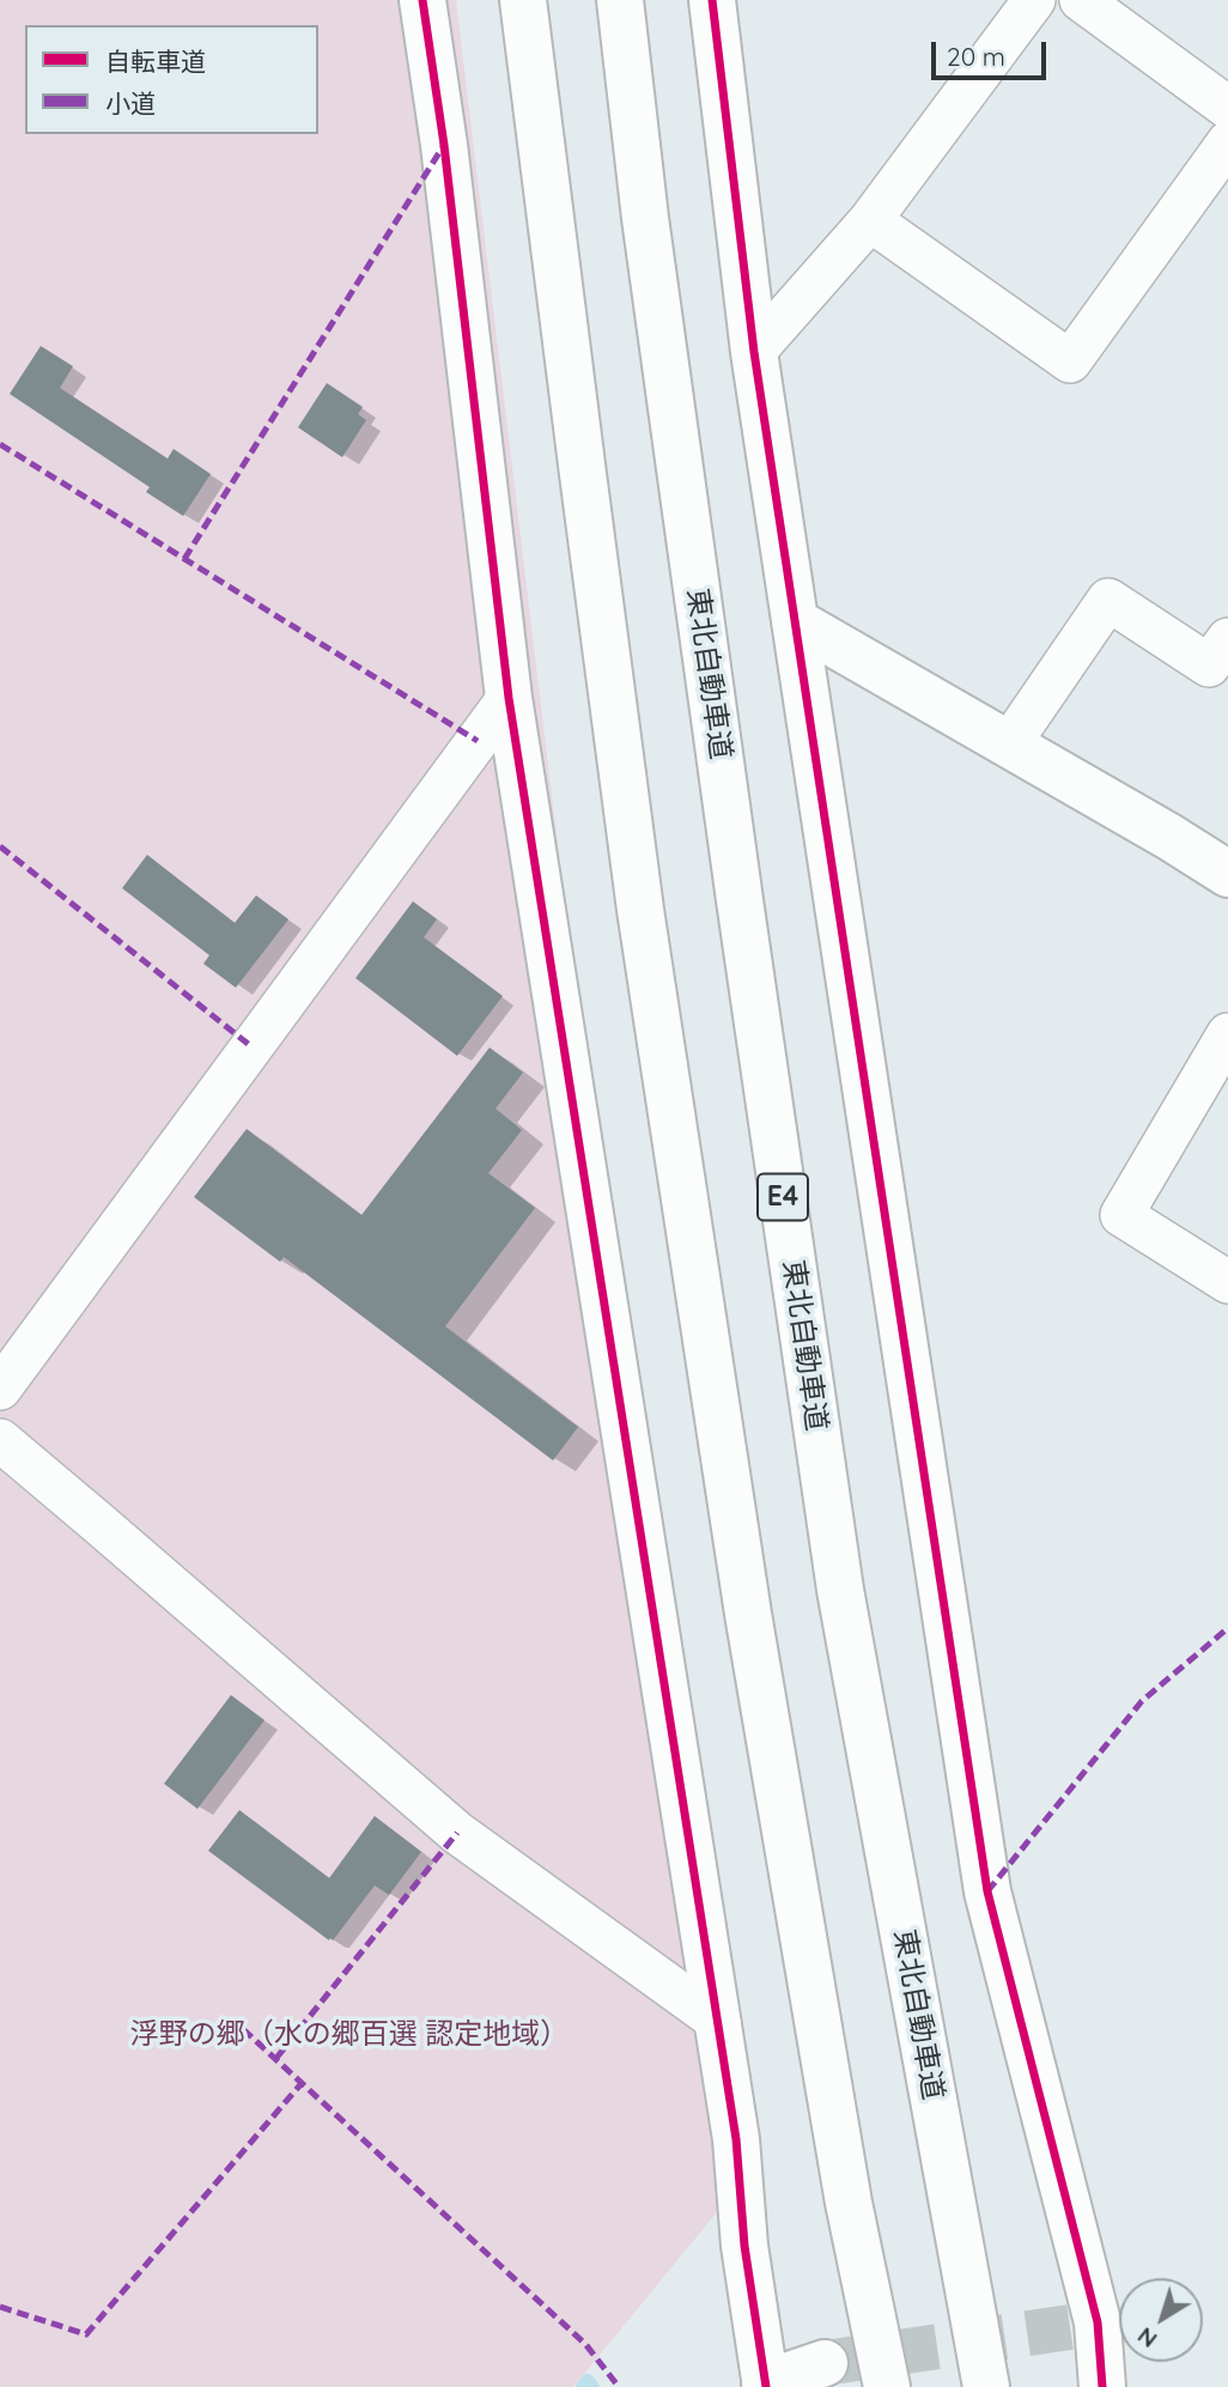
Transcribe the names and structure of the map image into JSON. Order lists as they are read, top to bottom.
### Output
{
  "streets": {
    "main road": ["東北自動車道", "E4"]
  },
  "parks": ["浮野の郷（水の郷百選 認定地域）"],
  "legend": ["自転車道", "小道"],
  "scale_bar": "20 m",
  "north": "bottom left"
}
